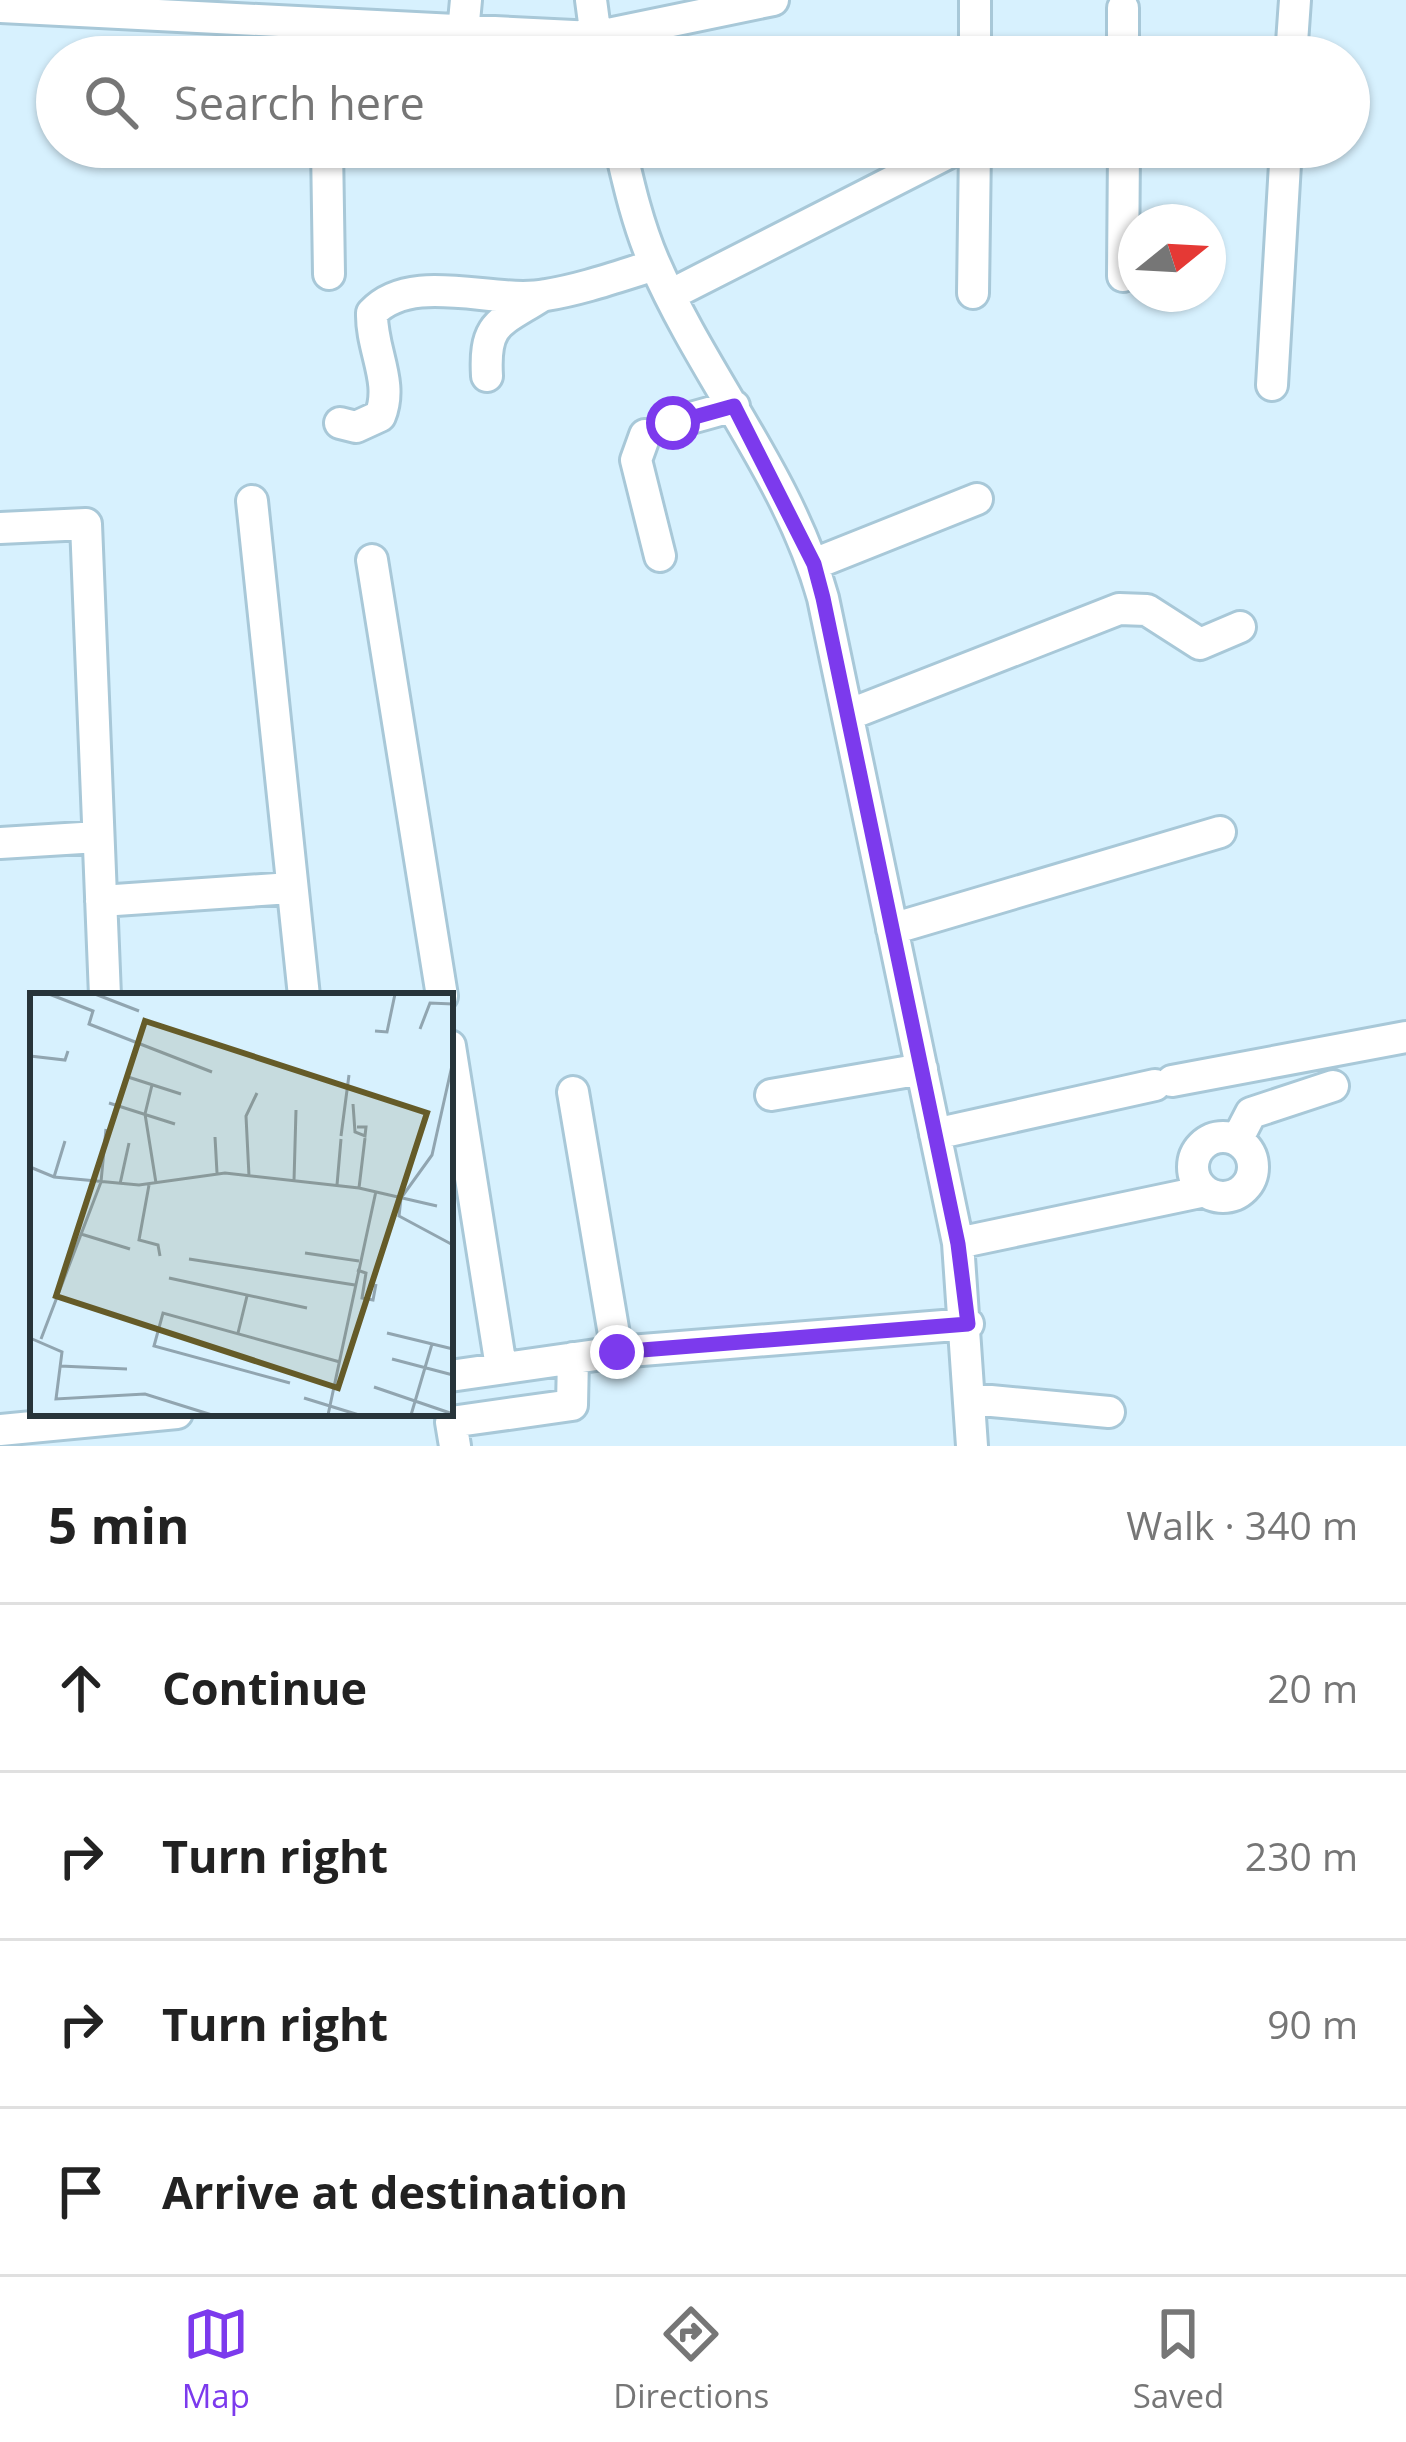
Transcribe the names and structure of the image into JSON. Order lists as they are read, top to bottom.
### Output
{
  "north": "right",
  "page": {
    "search": "Search here",
    "heading": ["5 min", "Walk · 340 m"],
    "list": [
      ["Continue", "20 m"],
      ["Turn right", "230 m"],
      ["Turn right", "90 m"],
      "Arrive at destination"
    ],
    "nav": ["Map", "Directions", "Saved"]
  }
}
